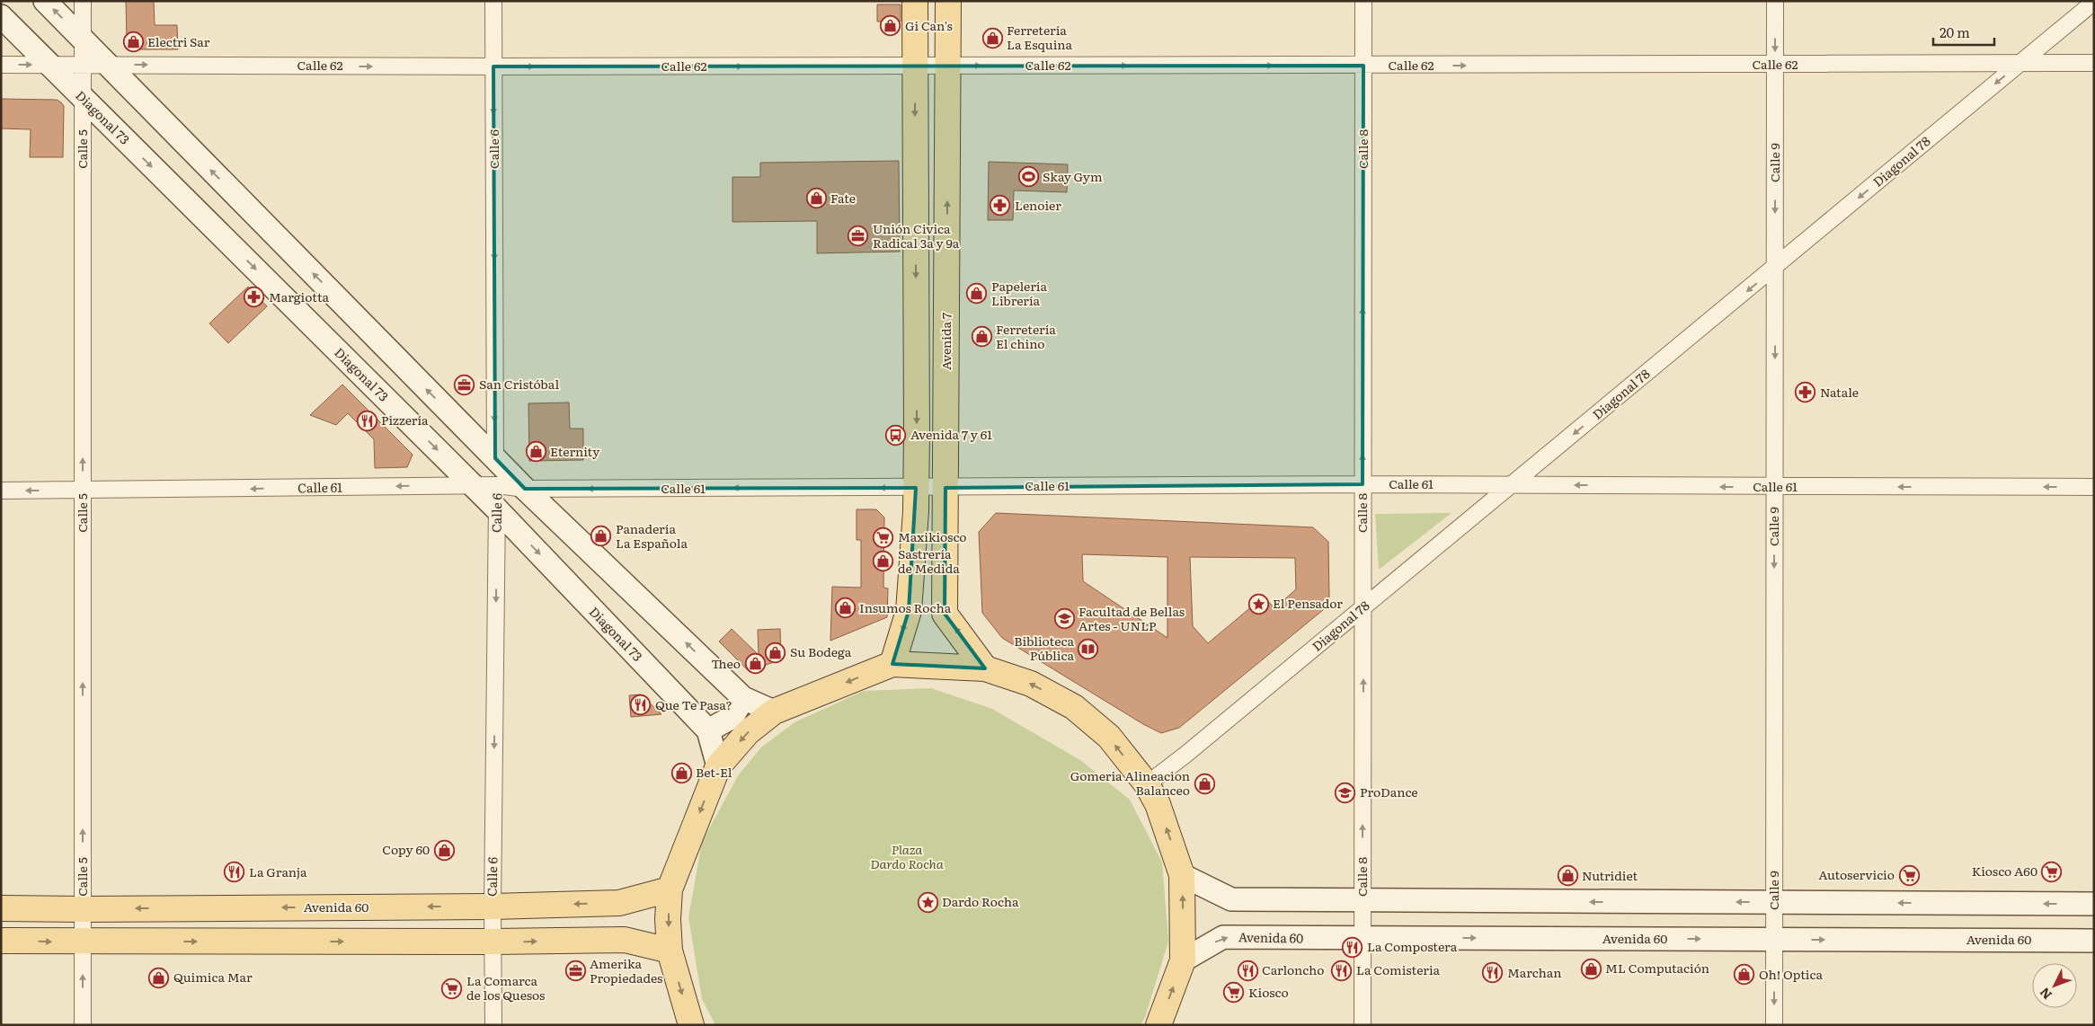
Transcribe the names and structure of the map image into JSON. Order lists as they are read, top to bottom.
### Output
{
  "streets": {
    "main road": ["Diagonal 73", "Avenida 7", "Avenida 60"],
    "street": [
      "Calle 62",
      "Calle 5",
      "Calle 6",
      "Calle 8",
      "Diagonal 78",
      "Calle 9",
      "Calle 61"
    ]
  },
  "crossings": [
    ["Calle 62", "Diagonal 73"],
    ["Calle 62", "Calle 5"],
    ["Calle 62", "Calle 6"],
    ["Calle 62", "Calle 8"],
    ["Calle 62", "Diagonal 78"],
    ["Calle 62", "Calle 9"],
    ["Calle 62", "Avenida 7"],
    ["Diagonal 73", "Calle 5"],
    ["Diagonal 73", "Calle 6"],
    ["Diagonal 73", "Calle 61"],
    ["Calle 5", "Calle 61"],
    ["Calle 5", "Avenida 60"],
    ["Calle 6", "Calle 61"],
    ["Calle 6", "Avenida 60"],
    ["Calle 8", "Diagonal 78"],
    ["Calle 8", "Calle 61"],
    ["Calle 8", "Avenida 60"],
    ["Diagonal 78", "Calle 9"],
    ["Diagonal 78", "Calle 61"],
    ["Calle 9", "Calle 61"],
    ["Calle 9", "Avenida 60"],
    ["Avenida 7", "Calle 61"]
  ],
  "one_way": [
    "Calle 62",
    "Calle 5",
    "Calle 6",
    "Calle 8",
    "Diagonal 78",
    "Calle 9",
    "Calle 61"
  ],
  "parks": ["Plaza Dardo Rocha"],
  "places": {
    "shop": [
      "Gi Can's",
      "Ferretería La Esquina",
      "Electri Sar",
      "Fate",
      "Papelería Librería",
      "Ferretería El chino",
      "Eternity",
      "Panadería La Española",
      "Sastrería de Medida",
      "Insumos Rocha",
      "Su Bodega",
      "Theo",
      "Bet-El",
      "Gomeria Alineacion Balanceo",
      "Copy 60",
      "Nutridiet",
      "ML Computación",
      "Oh! Optica",
      "Quimica Mar"
    ],
    "sports": ["Skay Gym"],
    "pharmacy": ["Lenoier", "Margiotta", "Natale"],
    "office": ["Unión Civica Radical 3a y 9a", "San Cristóbal", "Amerika Propiedades"],
    "restaurant": [
      "Pizzería",
      "Que Te Pasa?",
      "La Granja",
      "La Compostera",
      "Carloncho",
      "La Comisteria",
      "Marchan"
    ],
    "bus stop": ["Avenida 7 y 61"],
    "supermarket": [
      "Maxikiosco",
      "Kiosco A60",
      "Autoservicio",
      "La Comarca de los Quesos",
      "Kiosco"
    ],
    "place": ["El Pensador", "Dardo Rocha"],
    "school or university": ["Facultad de Bellas Artes - UNLP", "ProDance"],
    "library": ["Biblioteca Pública"]
  },
  "scale_bar": "20 m",
  "north": "bottom left"
}
